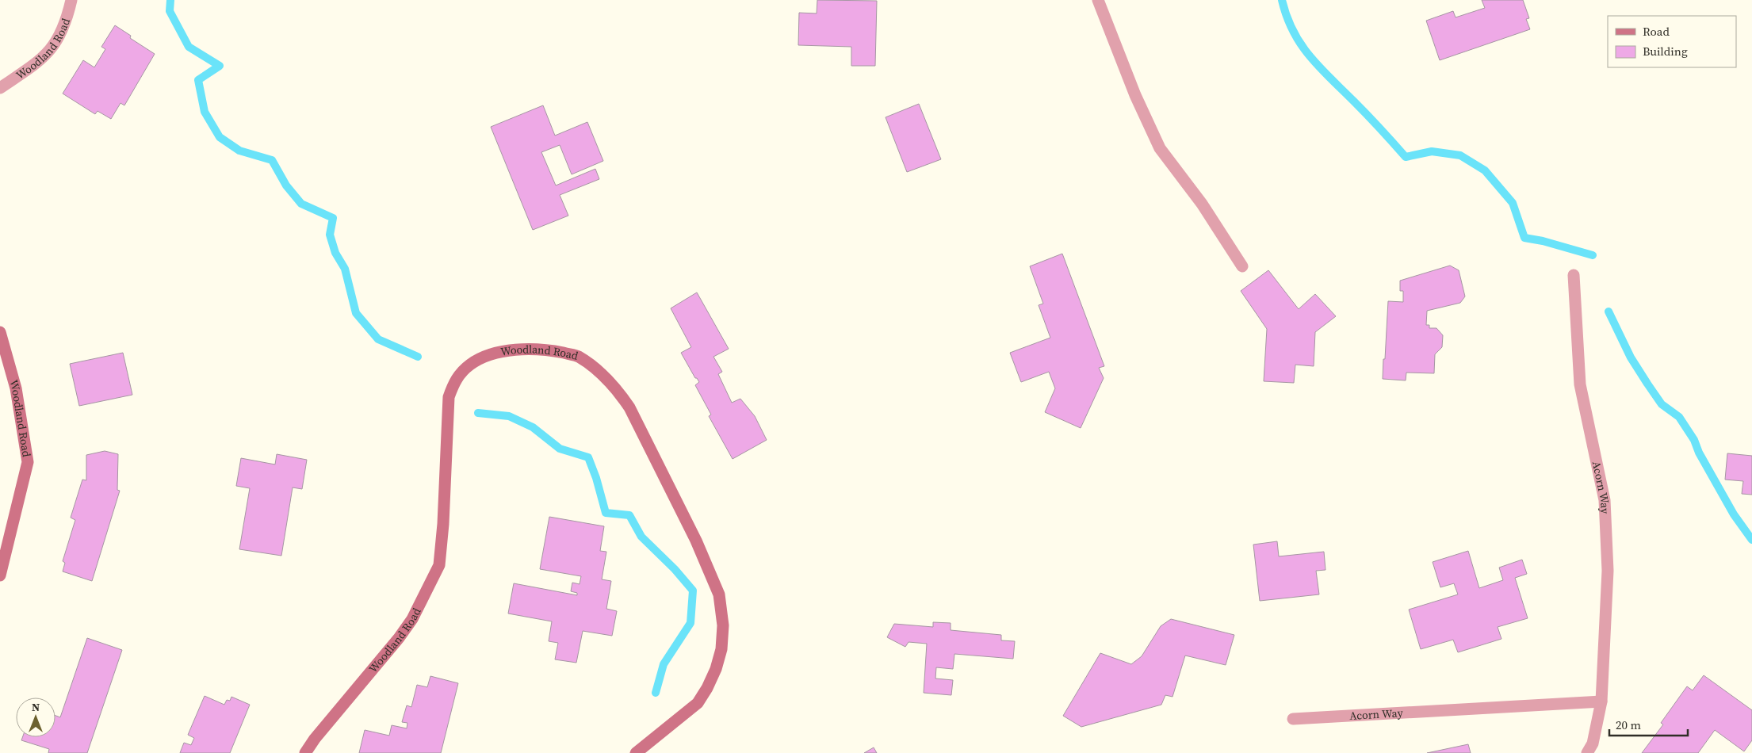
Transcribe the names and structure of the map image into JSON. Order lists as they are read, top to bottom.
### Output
{
  "streets": {
    "street": ["Woodland Road", "Acorn Way"]
  },
  "legend": ["Road", "Building"],
  "scale_bar": "20 m",
  "north": "top"
}
